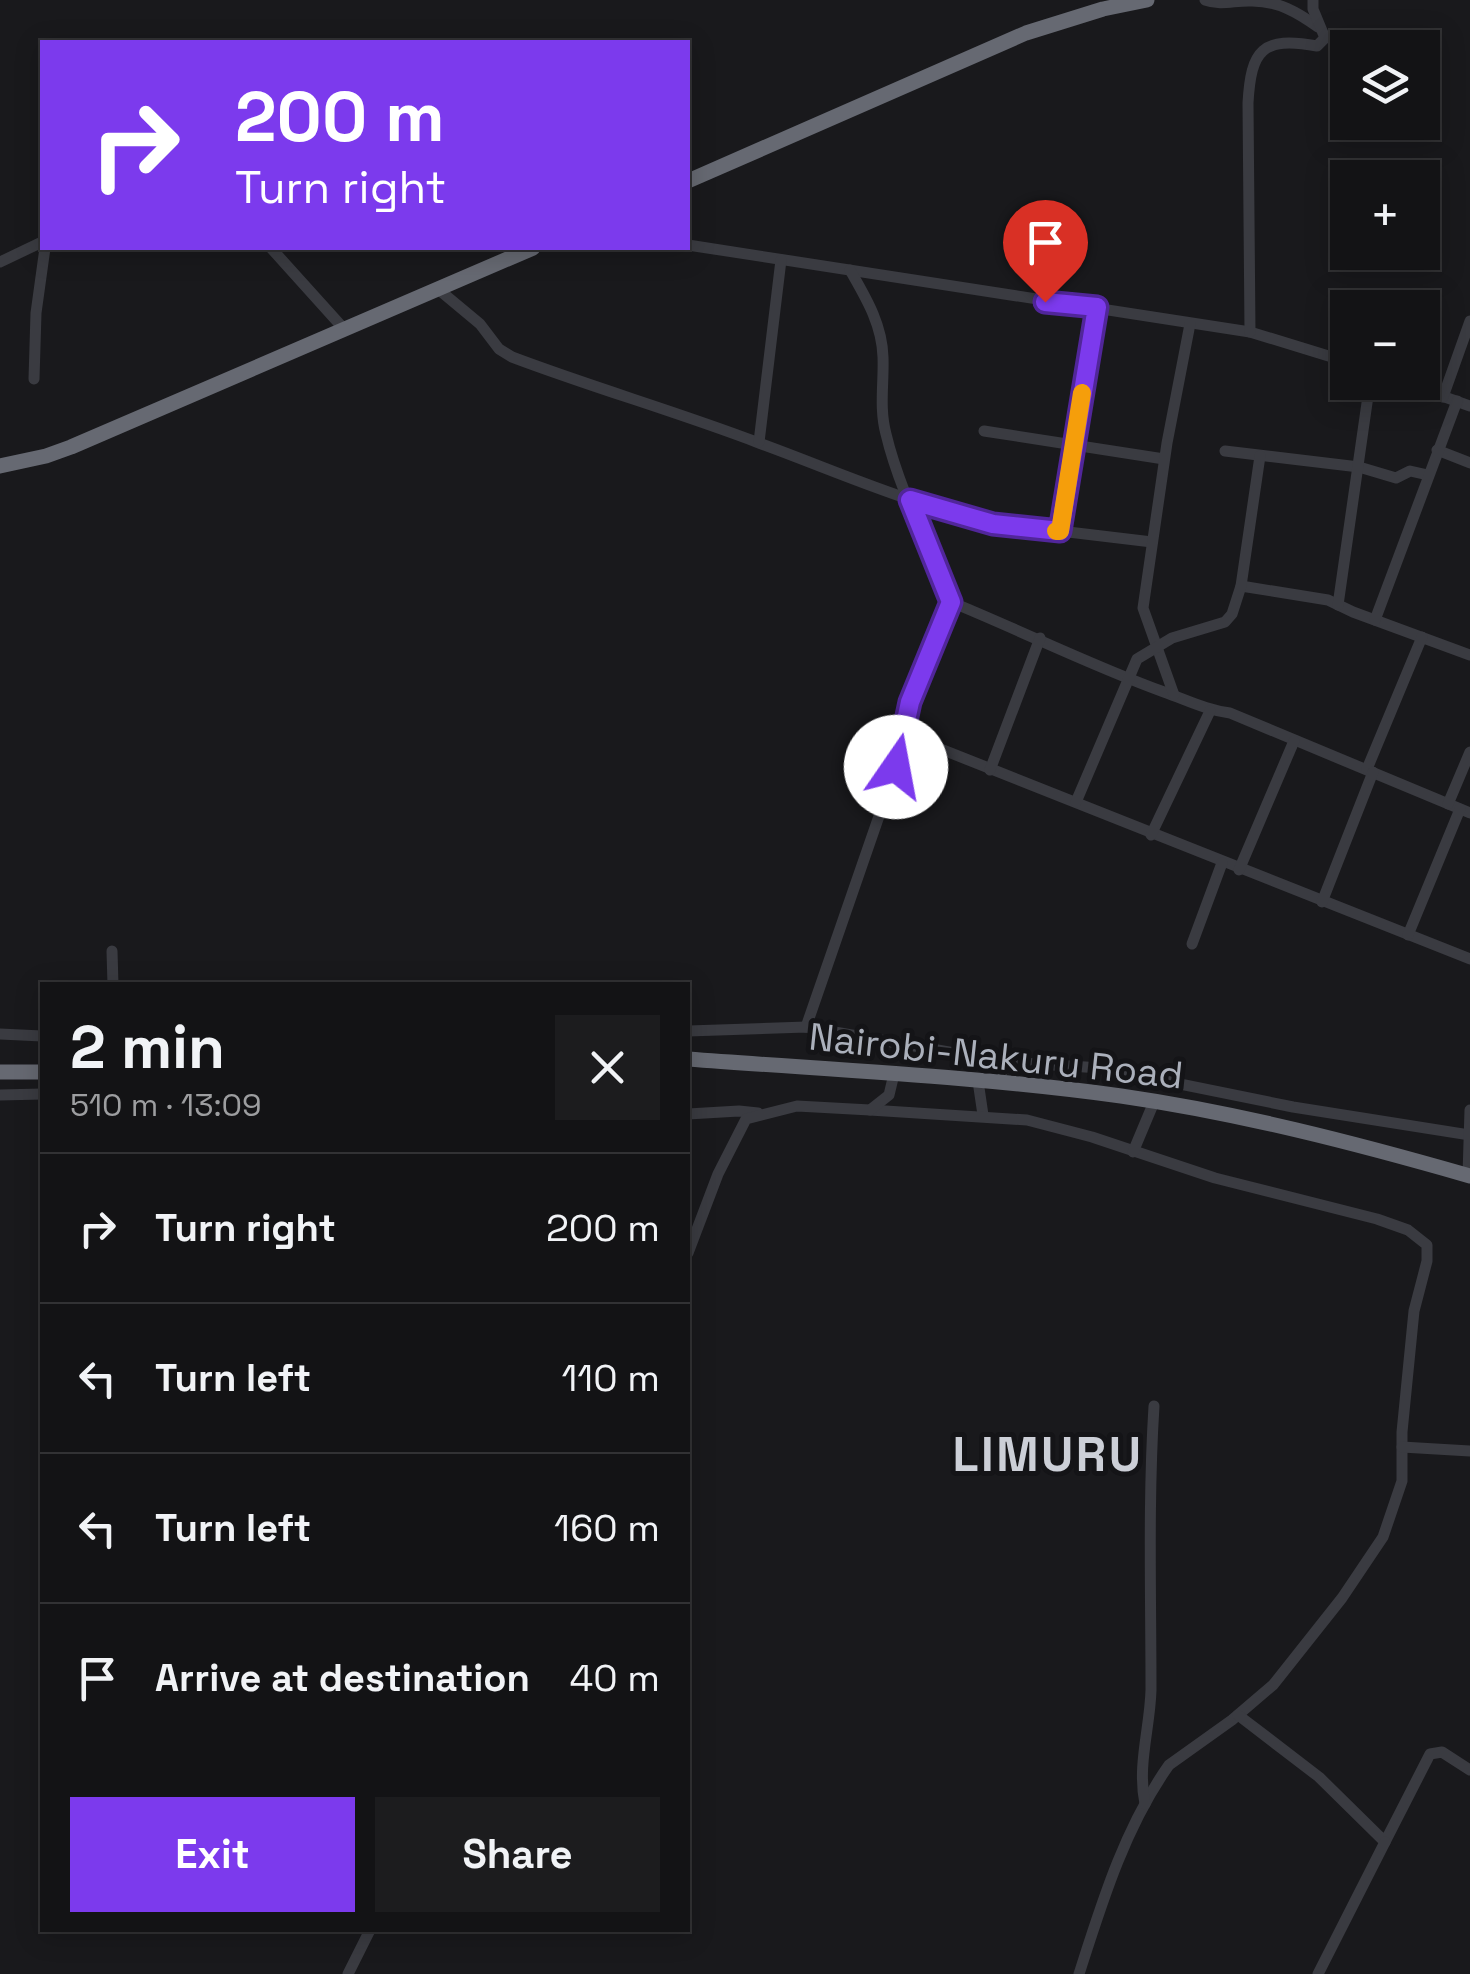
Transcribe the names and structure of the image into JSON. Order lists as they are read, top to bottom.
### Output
{
  "streets": {
    "highway": ["Nairobi-Nakuru Road"]
  },
  "districts": ["LIMURU"],
  "page": {
    "map_buttons": ["+", "−"],
    "turn": ["200 m", "Turn right"],
    "heading": ["2 min", "510 m · 13:09"],
    "list": [
      {
        "name": "Turn right",
        "value": "200 m"
      },
      {
        "name": "Turn left",
        "value": "110 m"
      },
      {
        "name": "Turn left",
        "value": "160 m"
      },
      {
        "name": "Arrive at destination",
        "value": "40 m"
      }
    ],
    "buttons": ["Exit", "Share"]
  }
}
